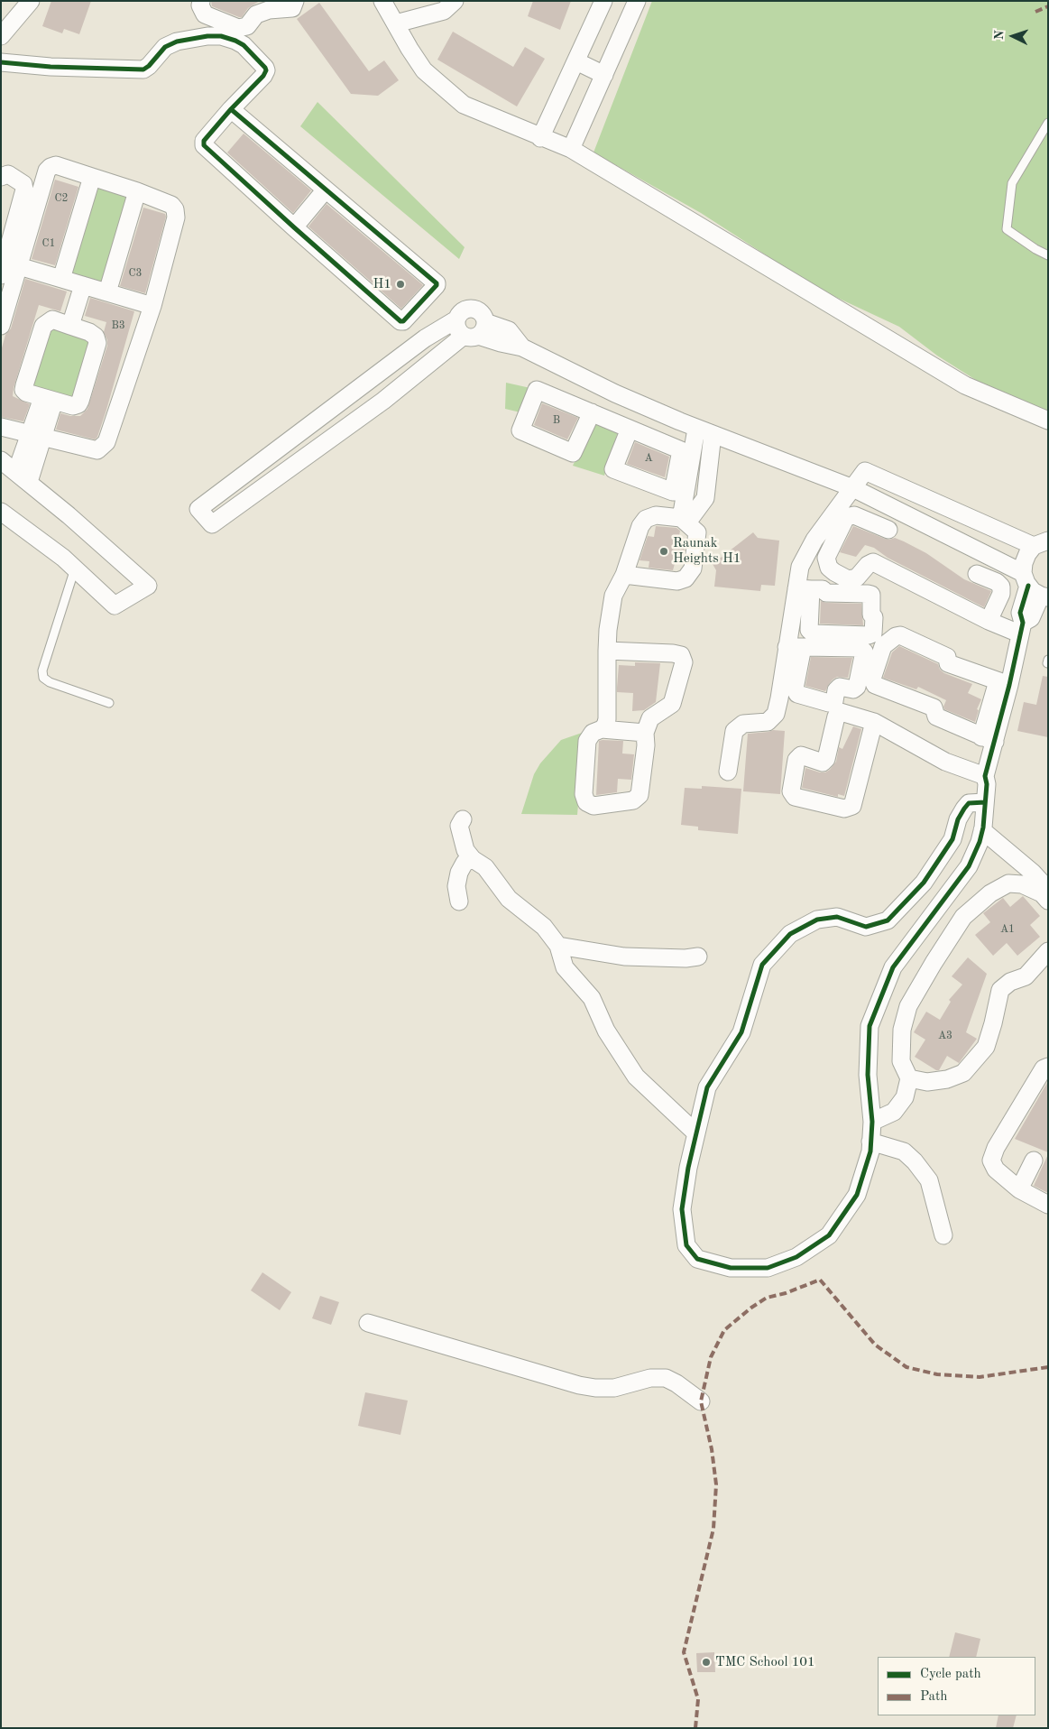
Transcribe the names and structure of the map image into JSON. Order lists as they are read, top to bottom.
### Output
{
  "places": ["H1", "Raunak Heights H1", "TMC School 101"],
  "house_numbers": [
    "C2",
    "C1",
    "C3",
    "B3",
    "B",
    "A",
    "A1",
    "A3"
  ],
  "legend": ["Cycle path", "Path"],
  "north": "left"
}
